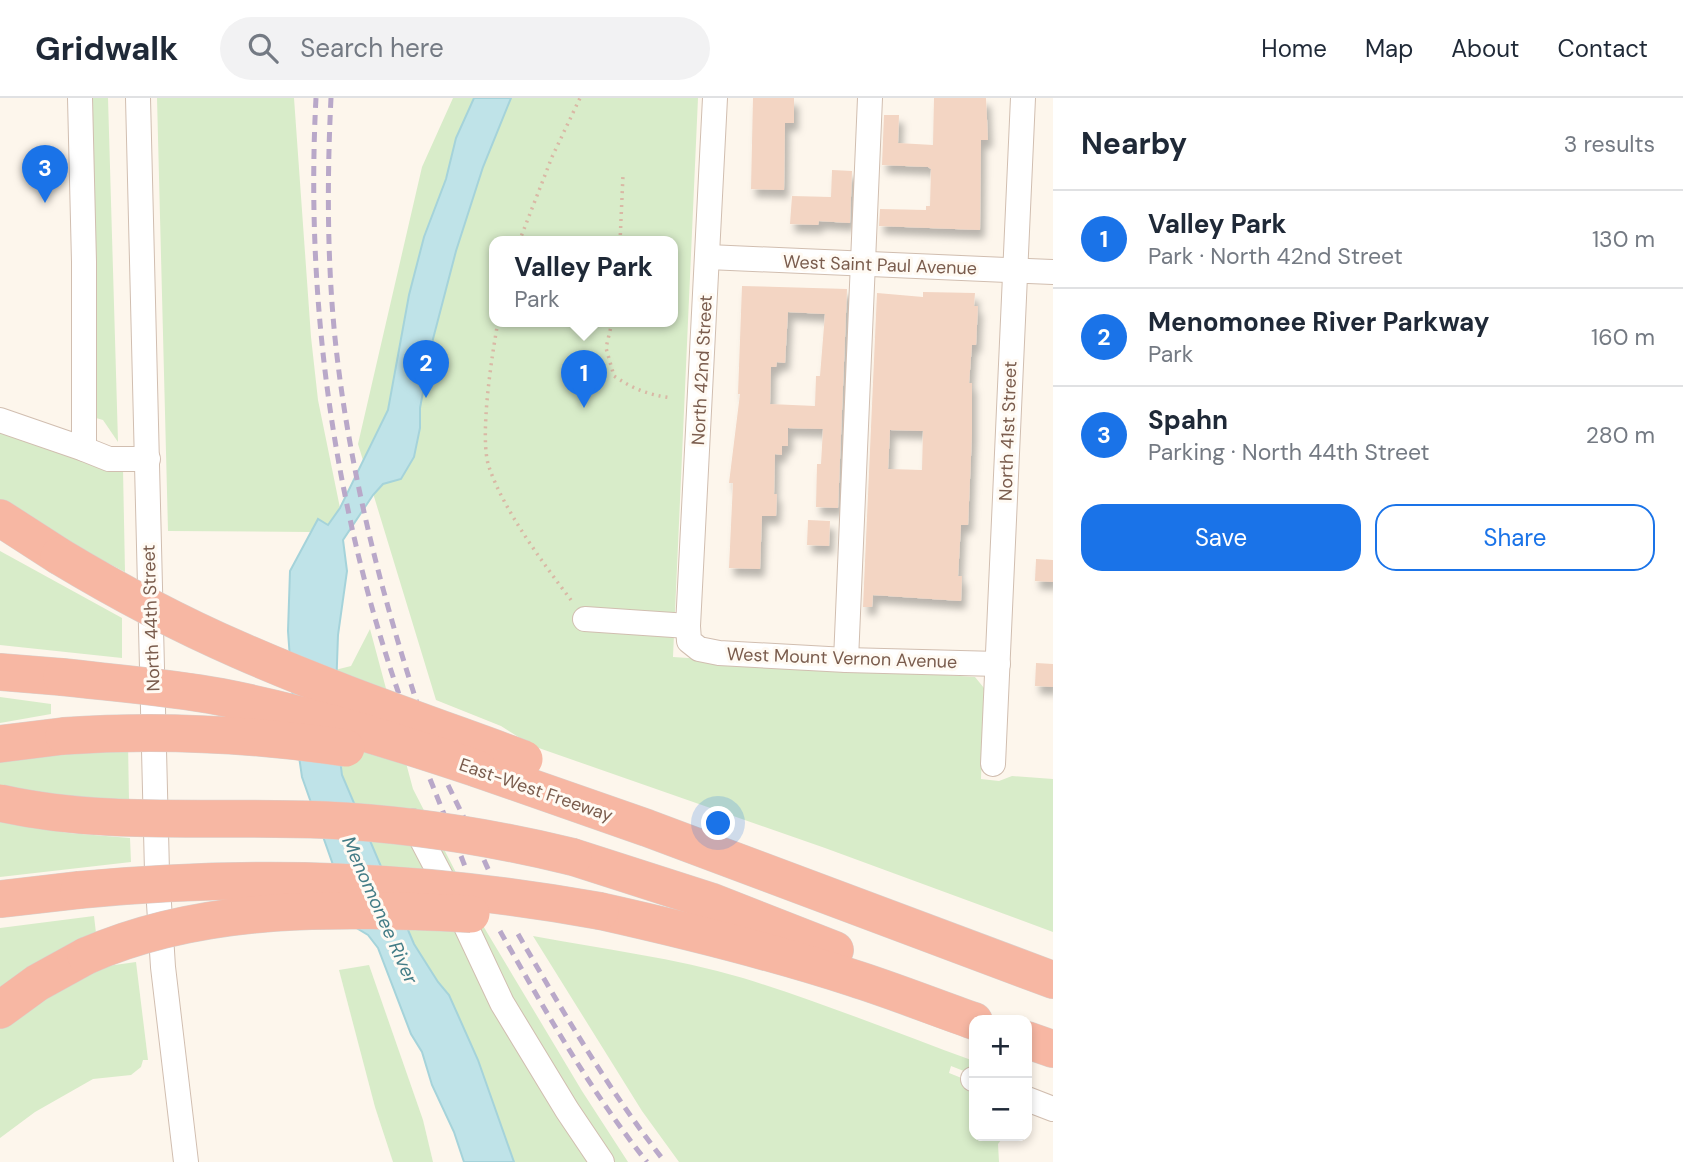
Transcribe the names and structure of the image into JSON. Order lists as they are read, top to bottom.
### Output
{
  "streets": {
    "highway": ["East-West Freeway"],
    "street": [
      "West Saint Paul Avenue",
      "North 42nd Street",
      "North 41st Street",
      "North 44th Street",
      "West Mount Vernon Avenue"
    ]
  },
  "crossings": [
    ["West Saint Paul Avenue", "North 42nd Street"],
    ["West Saint Paul Avenue", "North 41st Street"],
    ["North 42nd Street", "West Mount Vernon Avenue"],
    ["North 41st Street", "West Mount Vernon Avenue"]
  ],
  "water": ["Menomonee River"],
  "page": {
    "header": "Gridwalk",
    "search": "Search here",
    "nav": [
      "Home",
      "Map",
      "About",
      "Contact"
    ],
    "heading": ["Nearby", "3 results"],
    "pins": ["3", "2", "1"],
    "list": [
      {
        "mark": "1",
        "name": "Valley Park",
        "note": "Park · North 42nd Street",
        "value": "130 m"
      },
      {
        "mark": "2",
        "name": "Menomonee River Parkway",
        "note": "Park",
        "value": "160 m"
      },
      {
        "mark": "3",
        "name": "Spahn",
        "note": "Parking · North 44th Street",
        "value": "280 m"
      }
    ],
    "popup": ["Valley Park", "Park"],
    "buttons": ["Save", "Share"],
    "map_buttons": ["+", "−"]
  }
}
